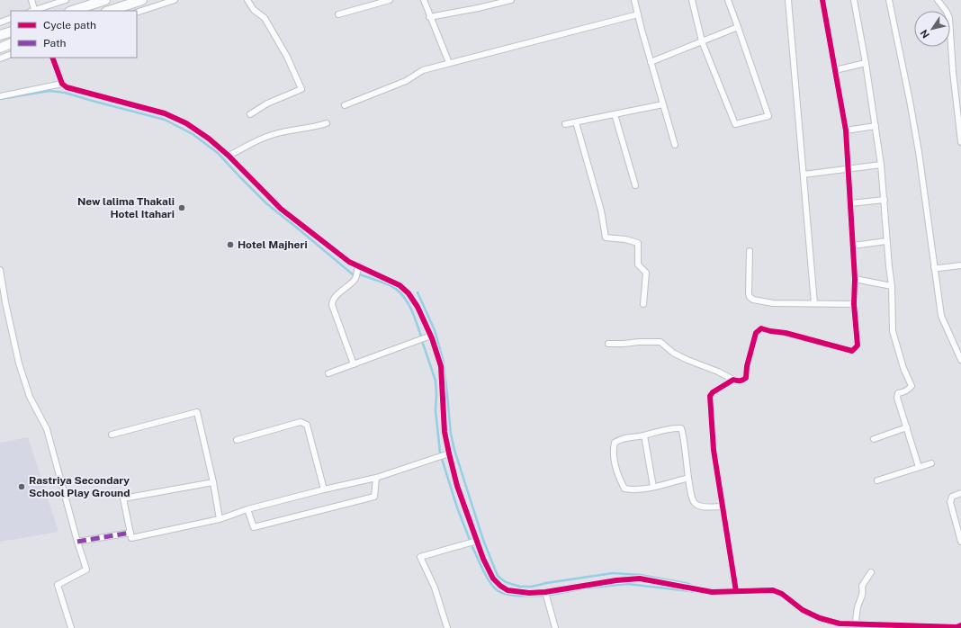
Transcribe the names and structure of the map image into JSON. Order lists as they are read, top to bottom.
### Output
{
  "places": ["New lalima Thakali Hotel Itahari", "Hotel Majheri", "Rastriya Secondary School Play Ground"],
  "legend": ["Cycle path", "Path"],
  "north": "bottom left"
}
